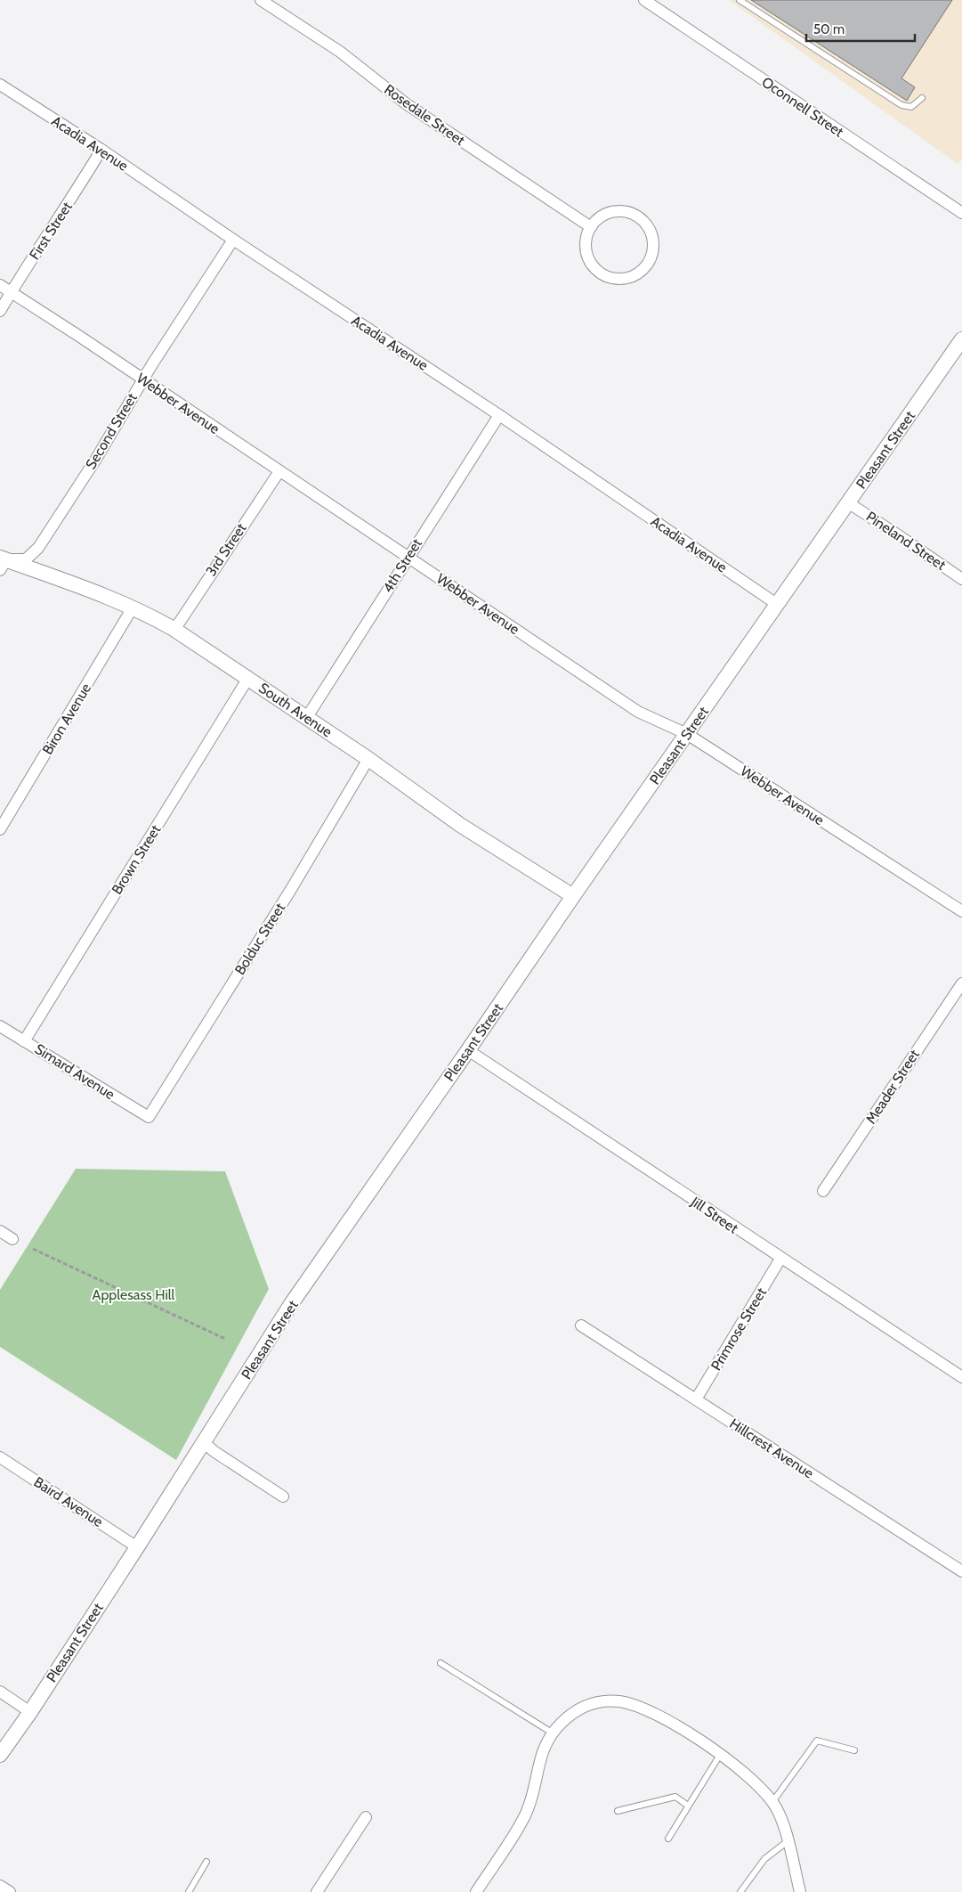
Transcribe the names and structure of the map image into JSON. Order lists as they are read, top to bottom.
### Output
{
  "streets": {
    "street": [
      "Oconnell Street",
      "Rosedale Street",
      "Acadia Avenue",
      "First Street",
      "Webber Avenue",
      "Second Street",
      "Pleasant Street",
      "Pineland Street",
      "3rd Street",
      "4th Street",
      "South Avenue",
      "Biron Avenue",
      "Brown Street",
      "Bolduc Street",
      "Simard Avenue",
      "Meader Street",
      "Jill Street",
      "Primrose Street",
      "Hillcrest Avenue",
      "Baird Avenue"
    ]
  },
  "crossings": [
    ["Acadia Avenue", "First Street"],
    ["Acadia Avenue", "Second Street"],
    ["Acadia Avenue", "Pleasant Street"],
    ["Acadia Avenue", "4th Street"],
    ["First Street", "Webber Avenue"],
    ["Webber Avenue", "Second Street"],
    ["Webber Avenue", "Pleasant Street"],
    ["Webber Avenue", "3rd Street"],
    ["Webber Avenue", "4th Street"],
    ["Second Street", "South Avenue"],
    ["Pleasant Street", "Pineland Street"],
    ["Pleasant Street", "South Avenue"],
    ["Pleasant Street", "Jill Street"],
    ["Pleasant Street", "Baird Avenue"],
    ["3rd Street", "South Avenue"],
    ["4th Street", "South Avenue"],
    ["South Avenue", "Biron Avenue"],
    ["South Avenue", "Brown Street"],
    ["South Avenue", "Bolduc Street"],
    ["Brown Street", "Simard Avenue"],
    ["Bolduc Street", "Simard Avenue"],
    ["Jill Street", "Primrose Street"],
    ["Primrose Street", "Hillcrest Avenue"]
  ],
  "parks": ["Applesass Hill"],
  "scale_bar": "50 m"
}
